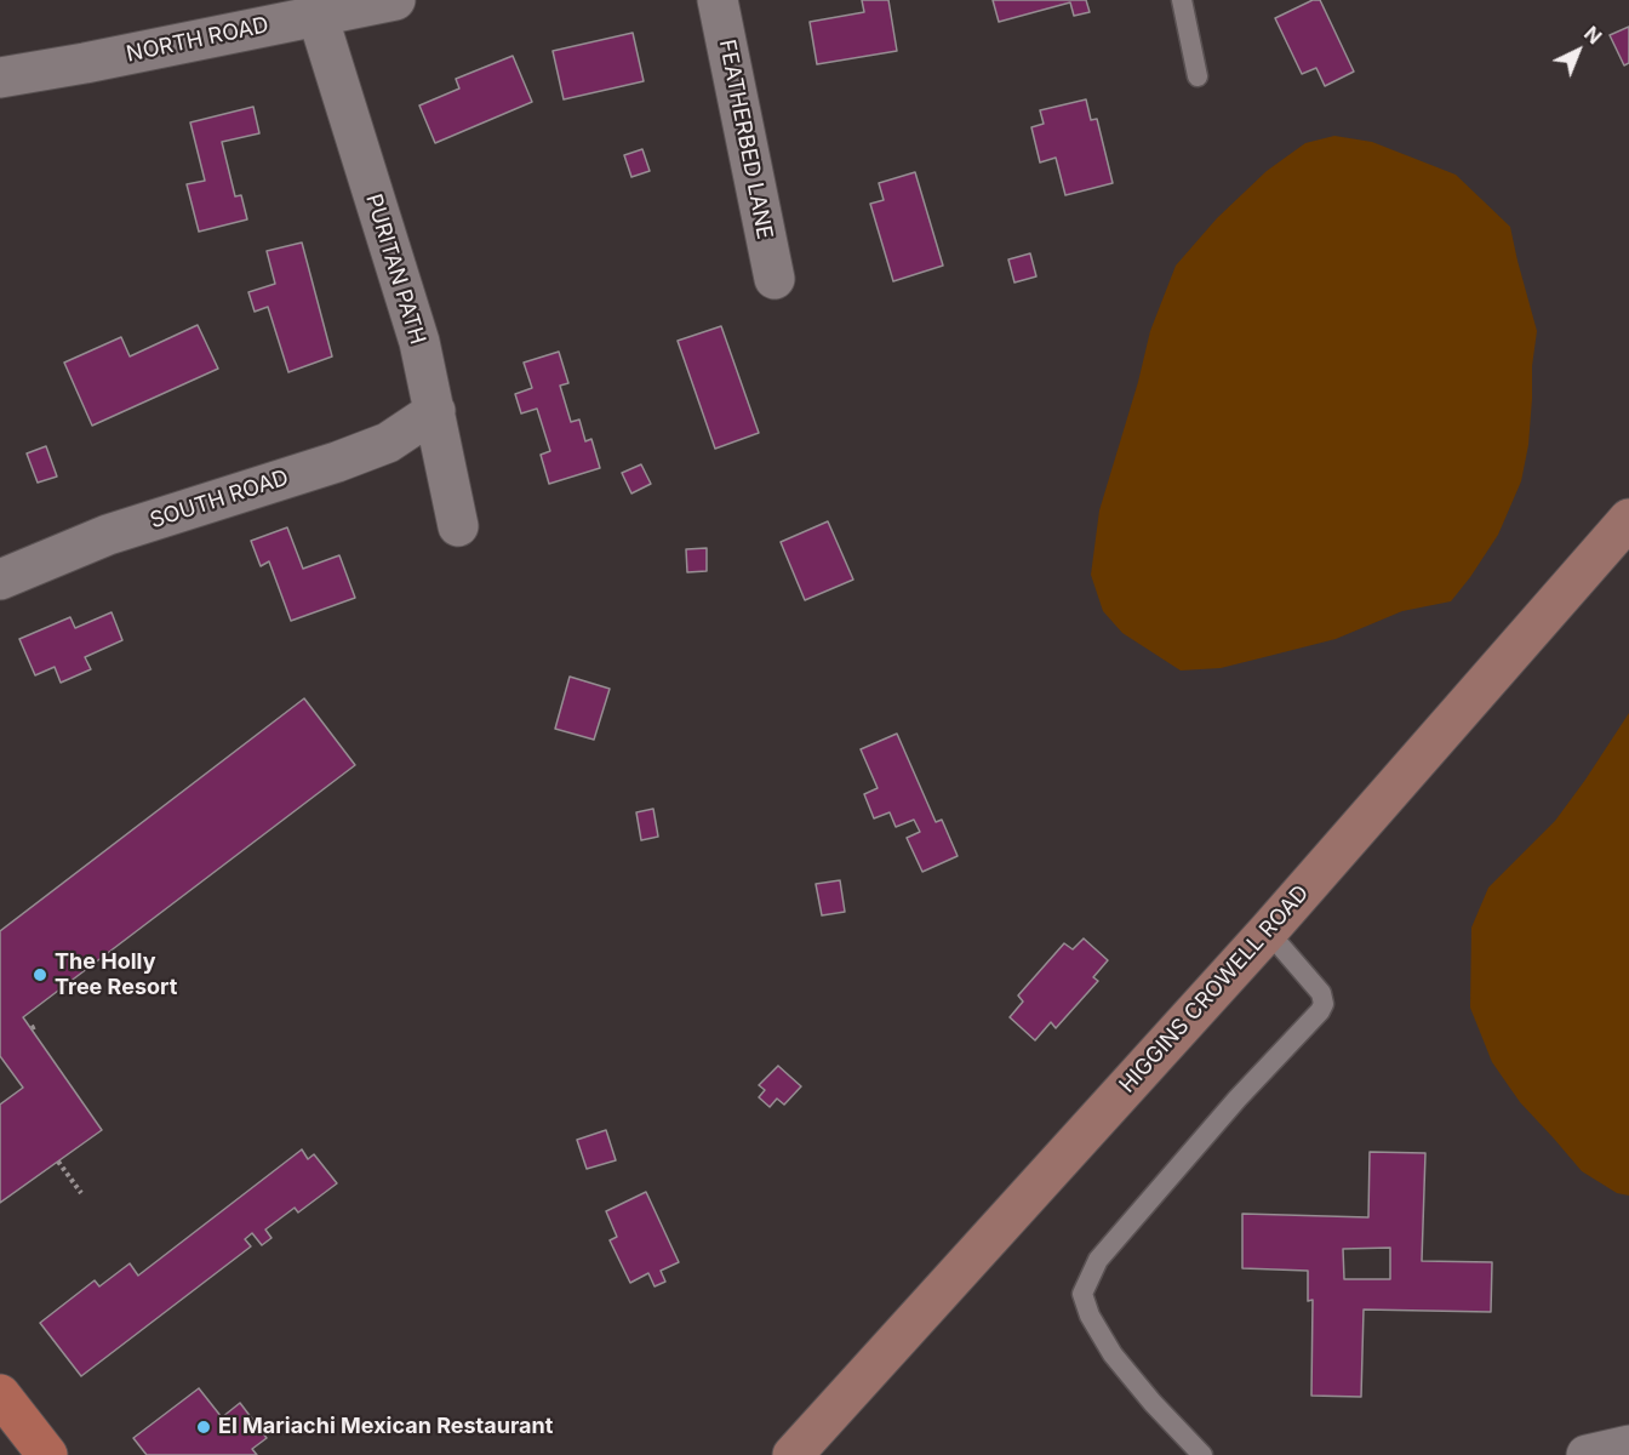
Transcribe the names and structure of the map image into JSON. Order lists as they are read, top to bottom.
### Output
{
  "streets": {
    "main road": ["HIGGINS CROWELL ROAD"],
    "street": [
      "NORTH ROAD",
      "FEATHERBED LANE",
      "PURITAN PATH",
      "SOUTH ROAD"
    ]
  },
  "crossings": [
    ["NORTH ROAD", "PURITAN PATH"],
    ["PURITAN PATH", "SOUTH ROAD"]
  ],
  "places": ["The Holly Tree Resort", "El Mariachi Mexican Restaurant"],
  "north": "top right"
}
